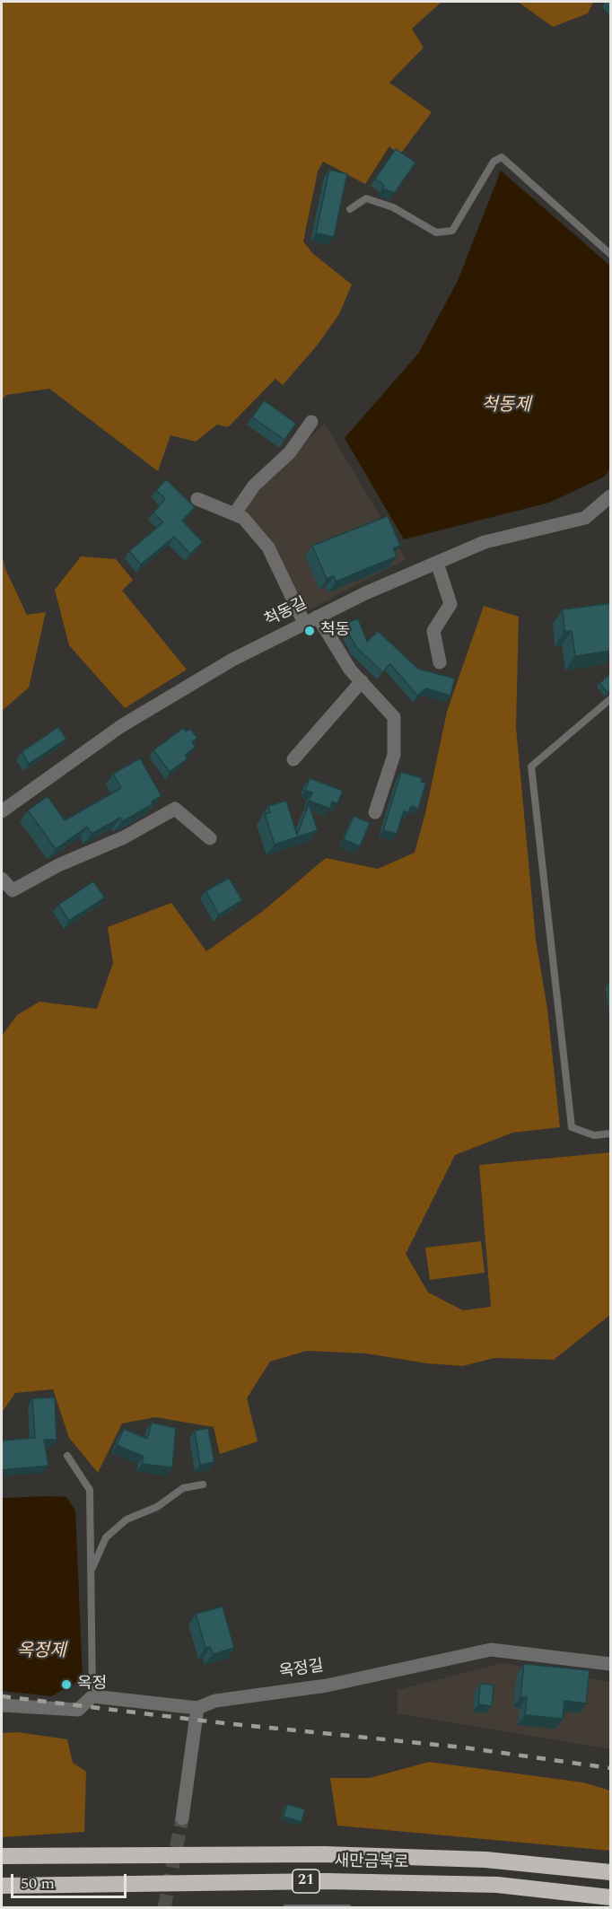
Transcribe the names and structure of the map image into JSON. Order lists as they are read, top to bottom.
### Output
{
  "streets": {
    "highway": ["새만금북로", "21"],
    "street": ["척동길", "옥정길"]
  },
  "water": ["척동제", "옥정제"],
  "places": ["척동", "옥정"],
  "scale_bar": "50 m"
}
